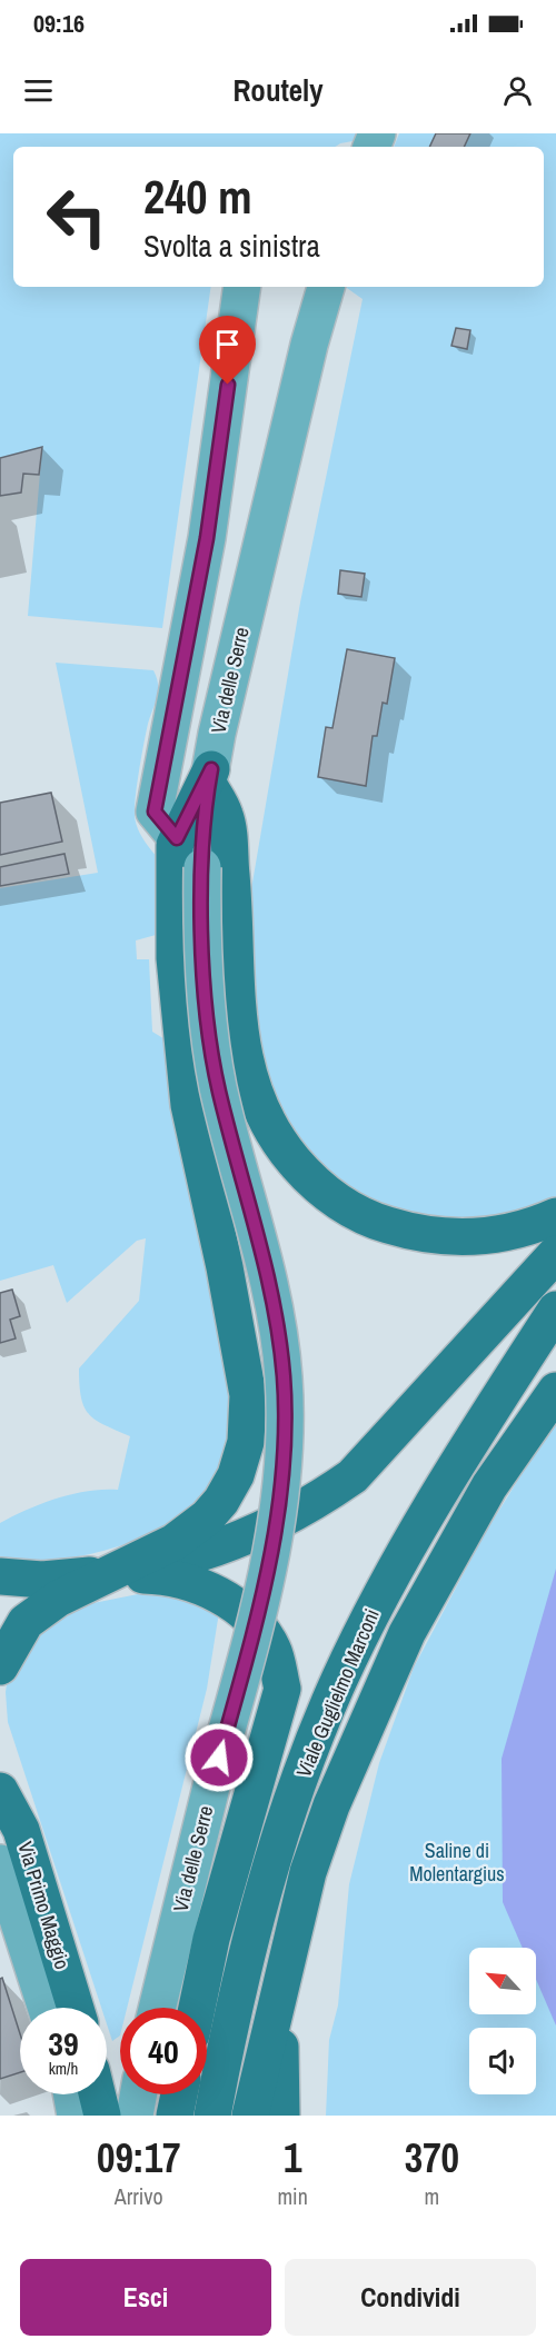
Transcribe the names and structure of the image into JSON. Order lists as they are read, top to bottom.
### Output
{
  "streets": {
    "main road": ["Viale Guglielmo Marconi", "Via Primo Maggio"],
    "street": ["Via delle Serre"]
  },
  "parks": ["Saline di Molentargius"],
  "north": "top left",
  "page": {
    "status": "09:16",
    "header": "Routely",
    "turn": ["240 m", "Svolta a sinistra"],
    "speed": "39 km/h",
    "limit": "40",
    "eta": [
      "09:17",
      "Arrivo",
      "1",
      "min",
      "370",
      "m"
    ],
    "buttons": ["Esci", "Condividi"]
  }
}
